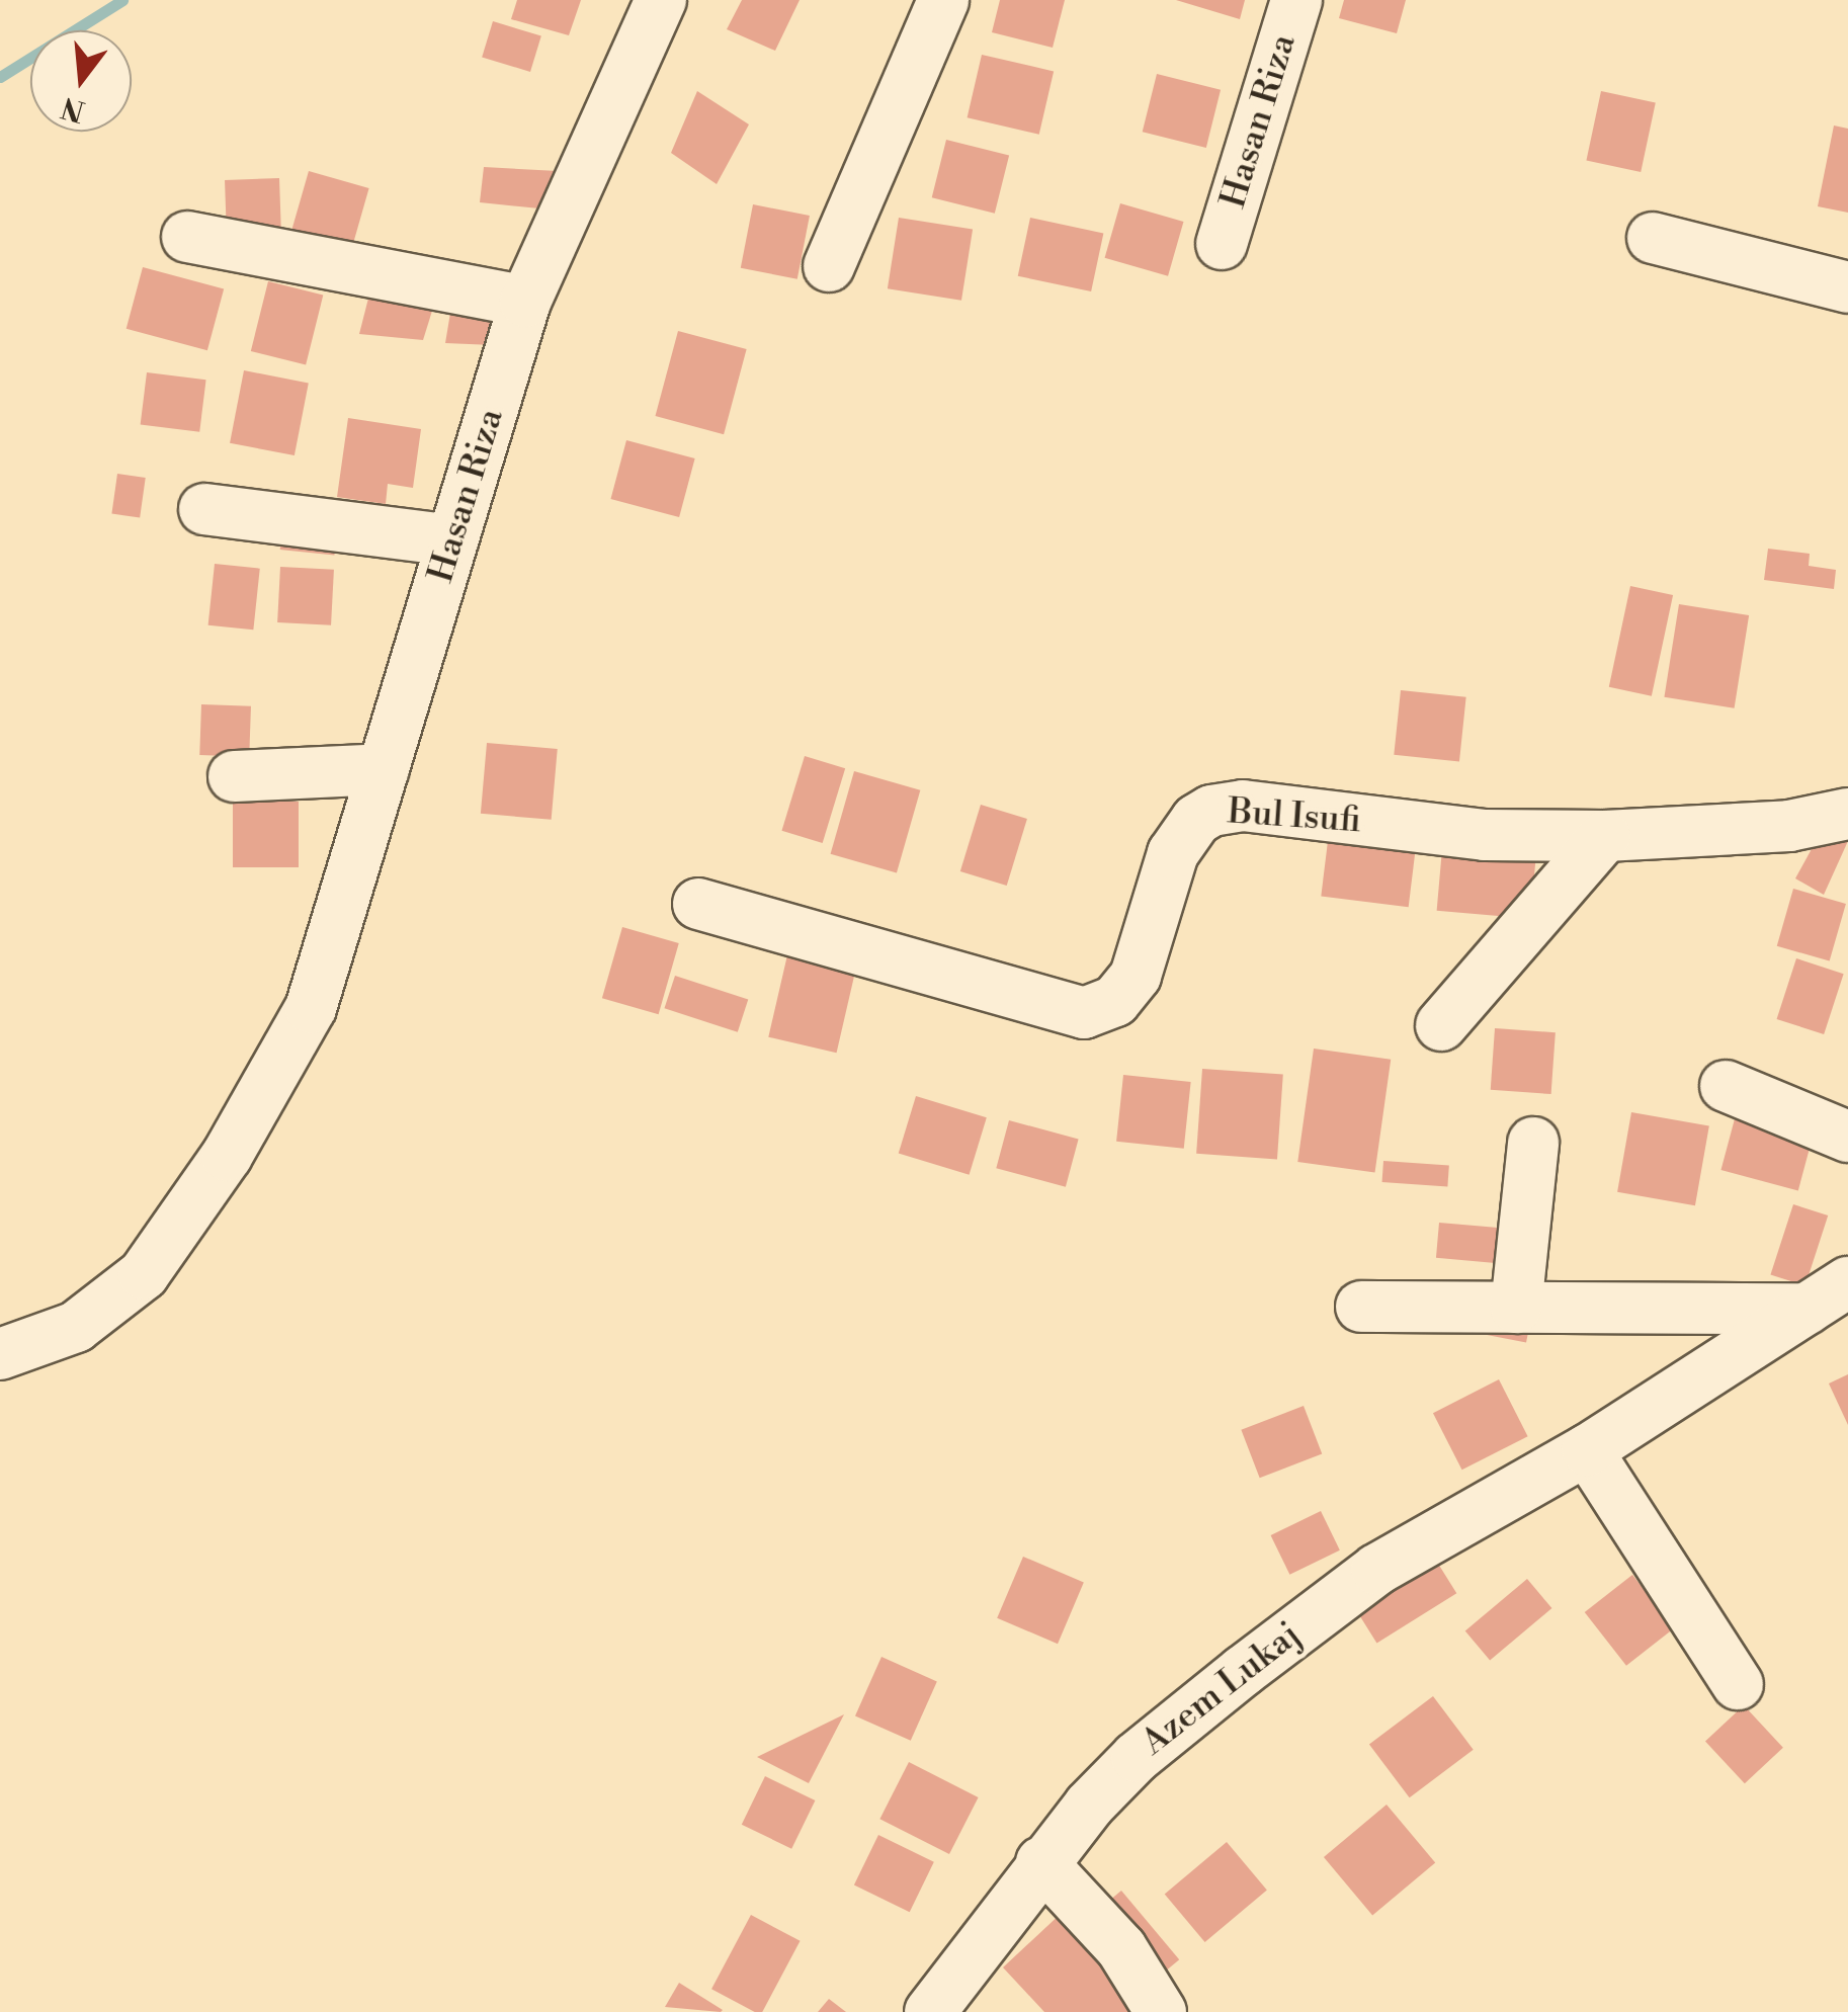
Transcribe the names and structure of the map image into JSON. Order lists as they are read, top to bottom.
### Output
{
  "streets": {
    "street": ["Hasan Riza", "Bul Isufi", "Azem Lukaj"]
  },
  "north": "bottom"
}
